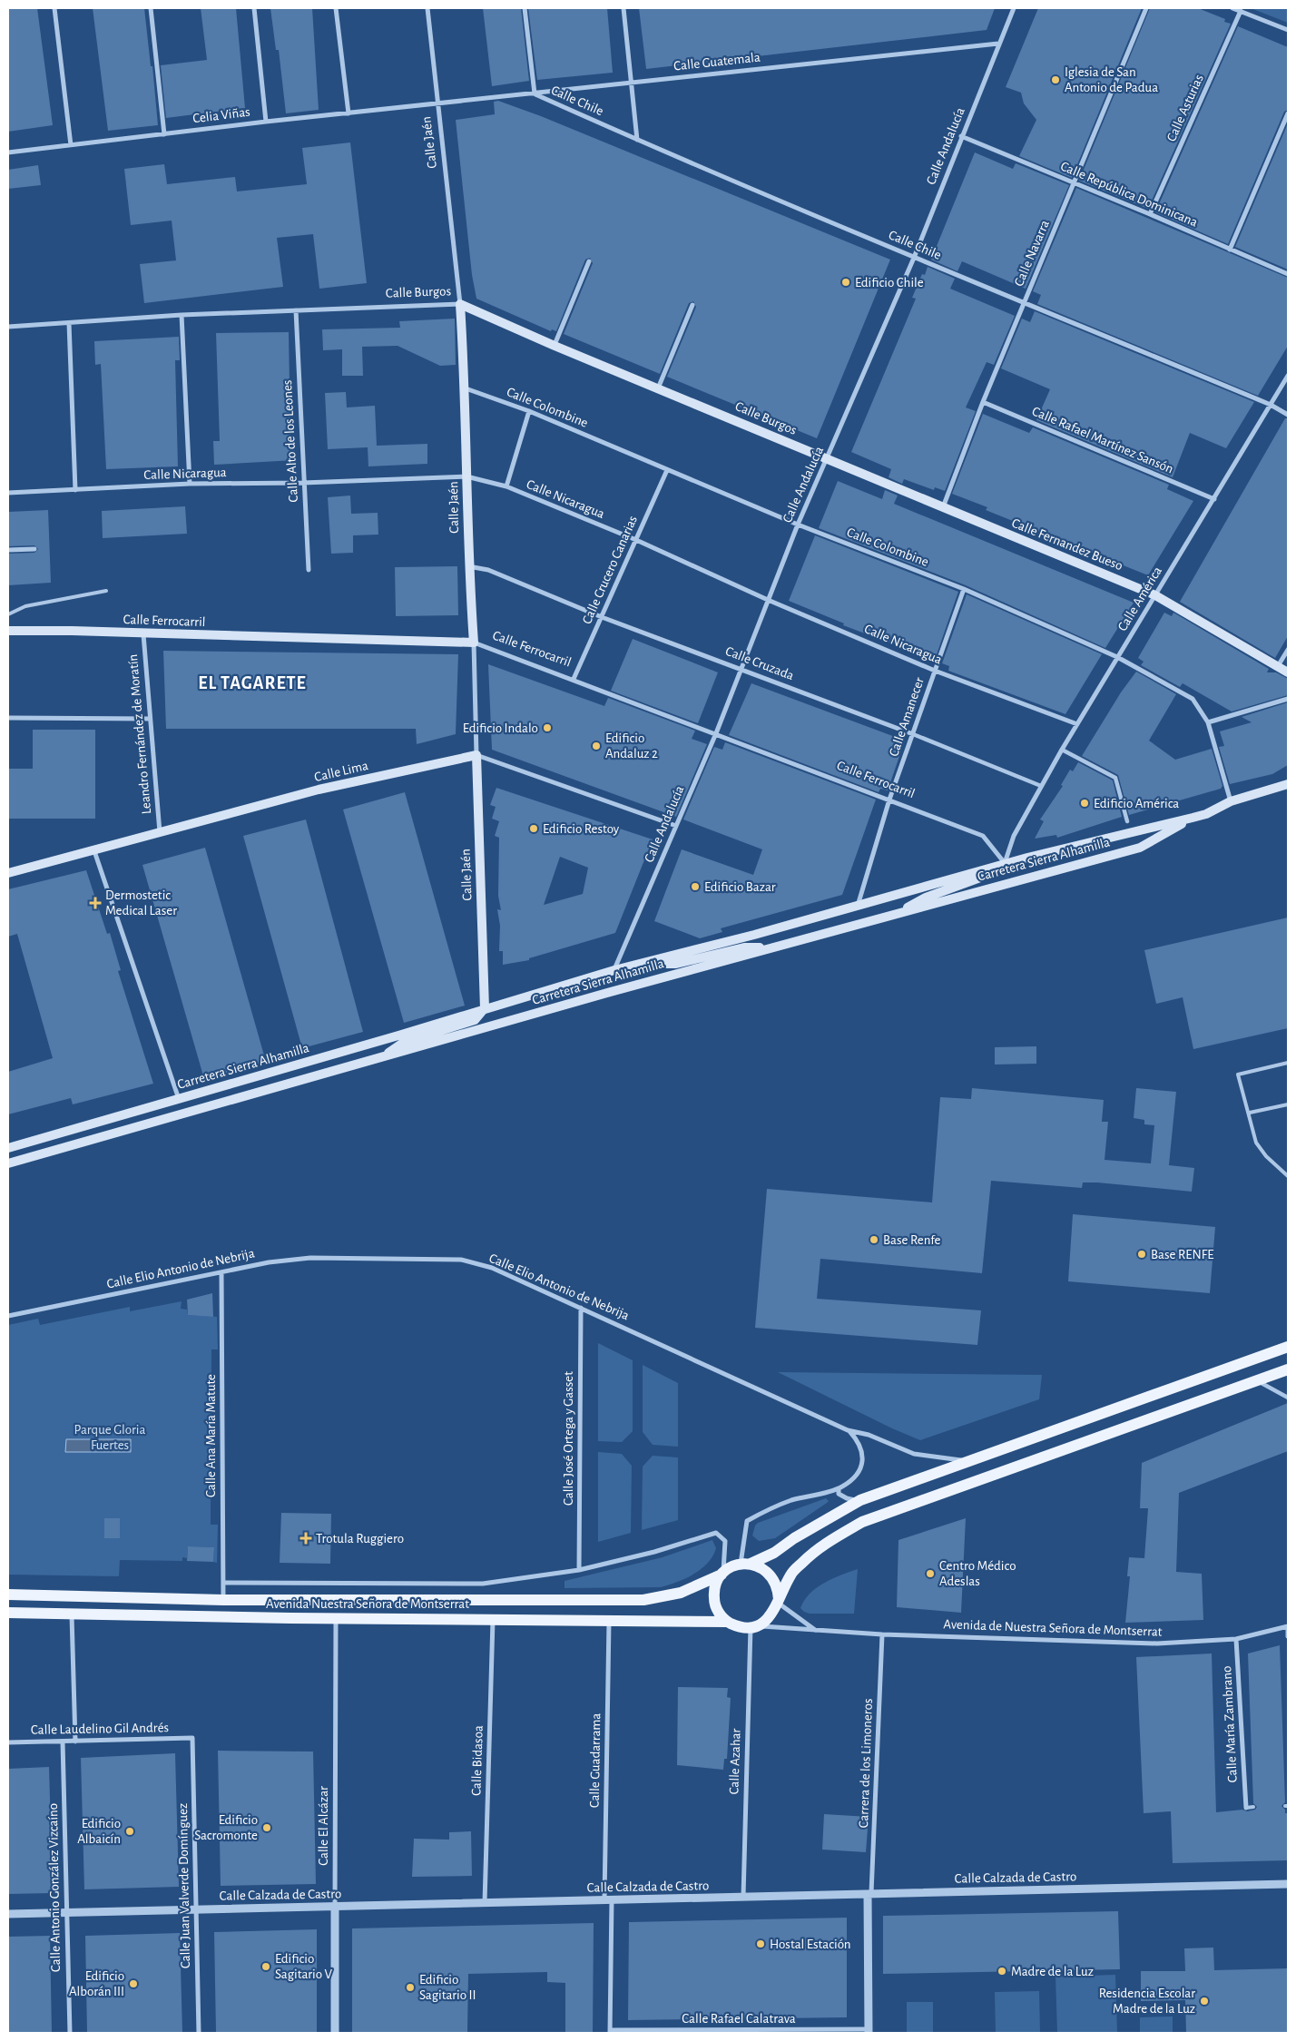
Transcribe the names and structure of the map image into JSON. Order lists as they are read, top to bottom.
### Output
{
  "streets": {
    "main road": [
      "Calle Jaén",
      "Calle Burgos",
      "Calle Fernandez Bueso",
      "Calle Ferrocarril",
      "Calle Lima",
      "Carretera Sierra Alhamilla",
      "Avenida Nuestra Señora de Montserrat"
    ],
    "street": [
      "Calle Guatemala",
      "Calle Chile",
      "Calle Asturias",
      "Celia Viñas",
      "Calle Andalucía",
      "Calle República Dominicana",
      "Calle Navarra",
      "Calle Colombine",
      "Calle Rafael Martínez Sansón",
      "Calle Alto de los Leones",
      "Calle Nicaragua",
      "Calle Crucero Canarias",
      "Calle América",
      "Calle Cruzada",
      "Calle Amanecer",
      "Leandro Fernández de Moratín",
      "Calle Elio Antonio de Nebrija",
      "Calle Ana María Matute",
      "Calle José Ortega y Gasset",
      "Avenida de Nuestra Señora de Montserrat",
      "Calle María Zambrano",
      "Calle Laudelino Gil Andrés",
      "Calle Bidasoa",
      "Calle Guadarrama",
      "Calle Azahar",
      "Carrera de los Limoneros",
      "Calle El Alcázar",
      "Calle Calzada de Castro",
      "Calle Juan Valverde Domínguez",
      "Calle Antonio González Vizcaíno",
      "Calle Rafael Calatrava"
    ]
  },
  "crossings": [
    ["Calle Guatemala", "Calle Chile"],
    ["Calle Guatemala", "Celia Viñas"],
    ["Calle Guatemala", "Calle Jaén"],
    ["Calle Guatemala", "Calle Andalucía"],
    ["Calle Chile", "Calle Andalucía"],
    ["Calle Chile", "Calle Navarra"],
    ["Calle Chile", "Calle América"],
    ["Calle Asturias", "Calle República Dominicana"],
    ["Celia Viñas", "Calle Jaén"],
    ["Calle Jaén", "Calle Burgos"],
    ["Calle Jaén", "Calle Colombine"],
    ["Calle Jaén", "Calle Nicaragua"],
    ["Calle Jaén", "Calle Ferrocarril"],
    ["Calle Jaén", "Calle Cruzada"],
    ["Calle Jaén", "Calle Lima"],
    ["Calle Jaén", "Carretera Sierra Alhamilla"],
    ["Calle Andalucía", "Calle República Dominicana"],
    ["Calle Andalucía", "Calle Burgos"],
    ["Calle Andalucía", "Calle Colombine"],
    ["Calle Andalucía", "Calle Nicaragua"],
    ["Calle Andalucía", "Calle Fernandez Bueso"],
    ["Calle Andalucía", "Calle Ferrocarril"],
    ["Calle Andalucía", "Calle Cruzada"],
    ["Calle Andalucía", "Carretera Sierra Alhamilla"],
    ["Calle República Dominicana", "Calle Navarra"],
    ["Calle Navarra", "Calle Rafael Martínez Sansón"],
    ["Calle Navarra", "Calle Fernandez Bueso"],
    ["Calle Burgos", "Calle Alto de los Leones"],
    ["Calle Burgos", "Calle Fernandez Bueso"],
    ["Calle Colombine", "Calle Crucero Canarias"],
    ["Calle Colombine", "Calle América"],
    ["Calle Colombine", "Calle Amanecer"],
    ["Calle Colombine", "Carretera Sierra Alhamilla"],
    ["Calle Rafael Martínez Sansón", "Calle América"],
    ["Calle Alto de los Leones", "Calle Nicaragua"],
    ["Calle Nicaragua", "Calle Crucero Canarias"],
    ["Calle Nicaragua", "Calle América"],
    ["Calle Nicaragua", "Calle Amanecer"],
    ["Calle Fernandez Bueso", "Calle América"],
    ["Calle Crucero Canarias", "Calle Ferrocarril"],
    ["Calle Crucero Canarias", "Calle Cruzada"],
    ["Calle América", "Calle Cruzada"],
    ["Calle América", "Carretera Sierra Alhamilla"],
    ["Calle Ferrocarril", "Calle Amanecer"],
    ["Calle Ferrocarril", "Leandro Fernández de Moratín"],
    ["Calle Ferrocarril", "Carretera Sierra Alhamilla"],
    ["Calle Cruzada", "Calle Amanecer"],
    ["Calle Amanecer", "Carretera Sierra Alhamilla"],
    ["Leandro Fernández de Moratín", "Calle Lima"],
    ["Calle Elio Antonio de Nebrija", "Calle Ana María Matute"],
    ["Calle Elio Antonio de Nebrija", "Calle José Ortega y Gasset"],
    ["Calle Ana María Matute", "Avenida Nuestra Señora de Montserrat"],
    ["Calle José Ortega y Gasset", "Avenida Nuestra Señora de Montserrat"],
    ["Avenida Nuestra Señora de Montserrat", "Avenida de Nuestra Señora de Montserrat"],
    ["Avenida Nuestra Señora de Montserrat", "Calle Bidasoa"],
    ["Avenida Nuestra Señora de Montserrat", "Calle Guadarrama"],
    ["Avenida Nuestra Señora de Montserrat", "Calle Azahar"],
    ["Avenida Nuestra Señora de Montserrat", "Calle El Alcázar"],
    ["Avenida de Nuestra Señora de Montserrat", "Calle María Zambrano"],
    ["Avenida de Nuestra Señora de Montserrat", "Calle Azahar"],
    ["Avenida de Nuestra Señora de Montserrat", "Carrera de los Limoneros"],
    ["Calle Laudelino Gil Andrés", "Calle Juan Valverde Domínguez"],
    ["Calle Laudelino Gil Andrés", "Calle Antonio González Vizcaíno"],
    ["Calle Bidasoa", "Calle Calzada de Castro"],
    ["Calle Guadarrama", "Calle Calzada de Castro"],
    ["Calle Guadarrama", "Calle Rafael Calatrava"],
    ["Calle Azahar", "Calle Calzada de Castro"],
    ["Carrera de los Limoneros", "Calle Calzada de Castro"],
    ["Calle El Alcázar", "Calle Calzada de Castro"],
    ["Calle Calzada de Castro", "Calle Juan Valverde Domínguez"],
    ["Calle Calzada de Castro", "Calle Antonio González Vizcaíno"]
  ],
  "districts": ["EL TAGARETE"],
  "parks": ["Parque Gloria Fuertes"],
  "places": {
    "other": [
      "Iglesia de San Antonio de Padua",
      "Edificio Chile",
      "Edificio Indalo",
      "Edificio Andaluz 2",
      "Edificio América",
      "Edificio Restoy",
      "Edificio Bazar",
      "Base Renfe",
      "Base RENFE",
      "Centro Médico Adeslas",
      "Edificio Sacromonte",
      "Edificio Albaicín",
      "Hostal Estación",
      "Edificio Sagitario V",
      "Madre de la Luz",
      "Edificio Alborán III",
      "Edificio Sagitario II",
      "Residencia Escolar Madre de la Luz"
    ],
    "health": ["Dermostetic Medical Laser", "Trotula Ruggiero"]
  }
}
